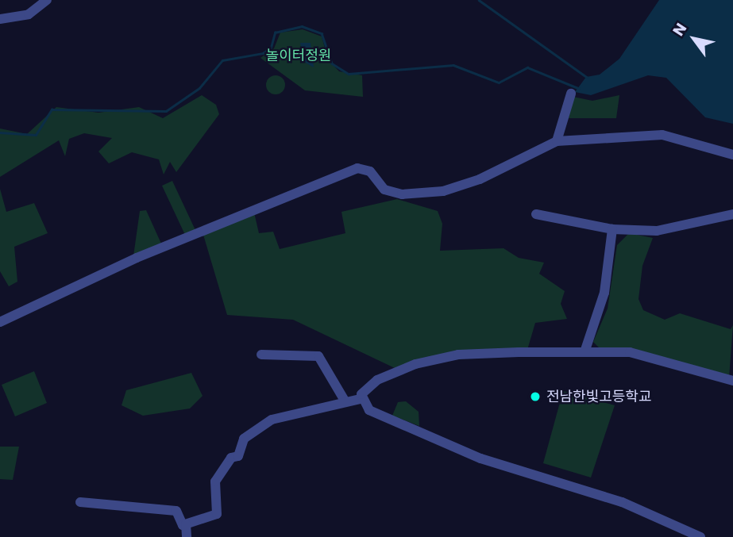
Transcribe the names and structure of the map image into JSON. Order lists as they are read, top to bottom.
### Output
{
  "parks": ["놀이터정원"],
  "places": ["전남한빛고등학교"],
  "north": "top left"
}
